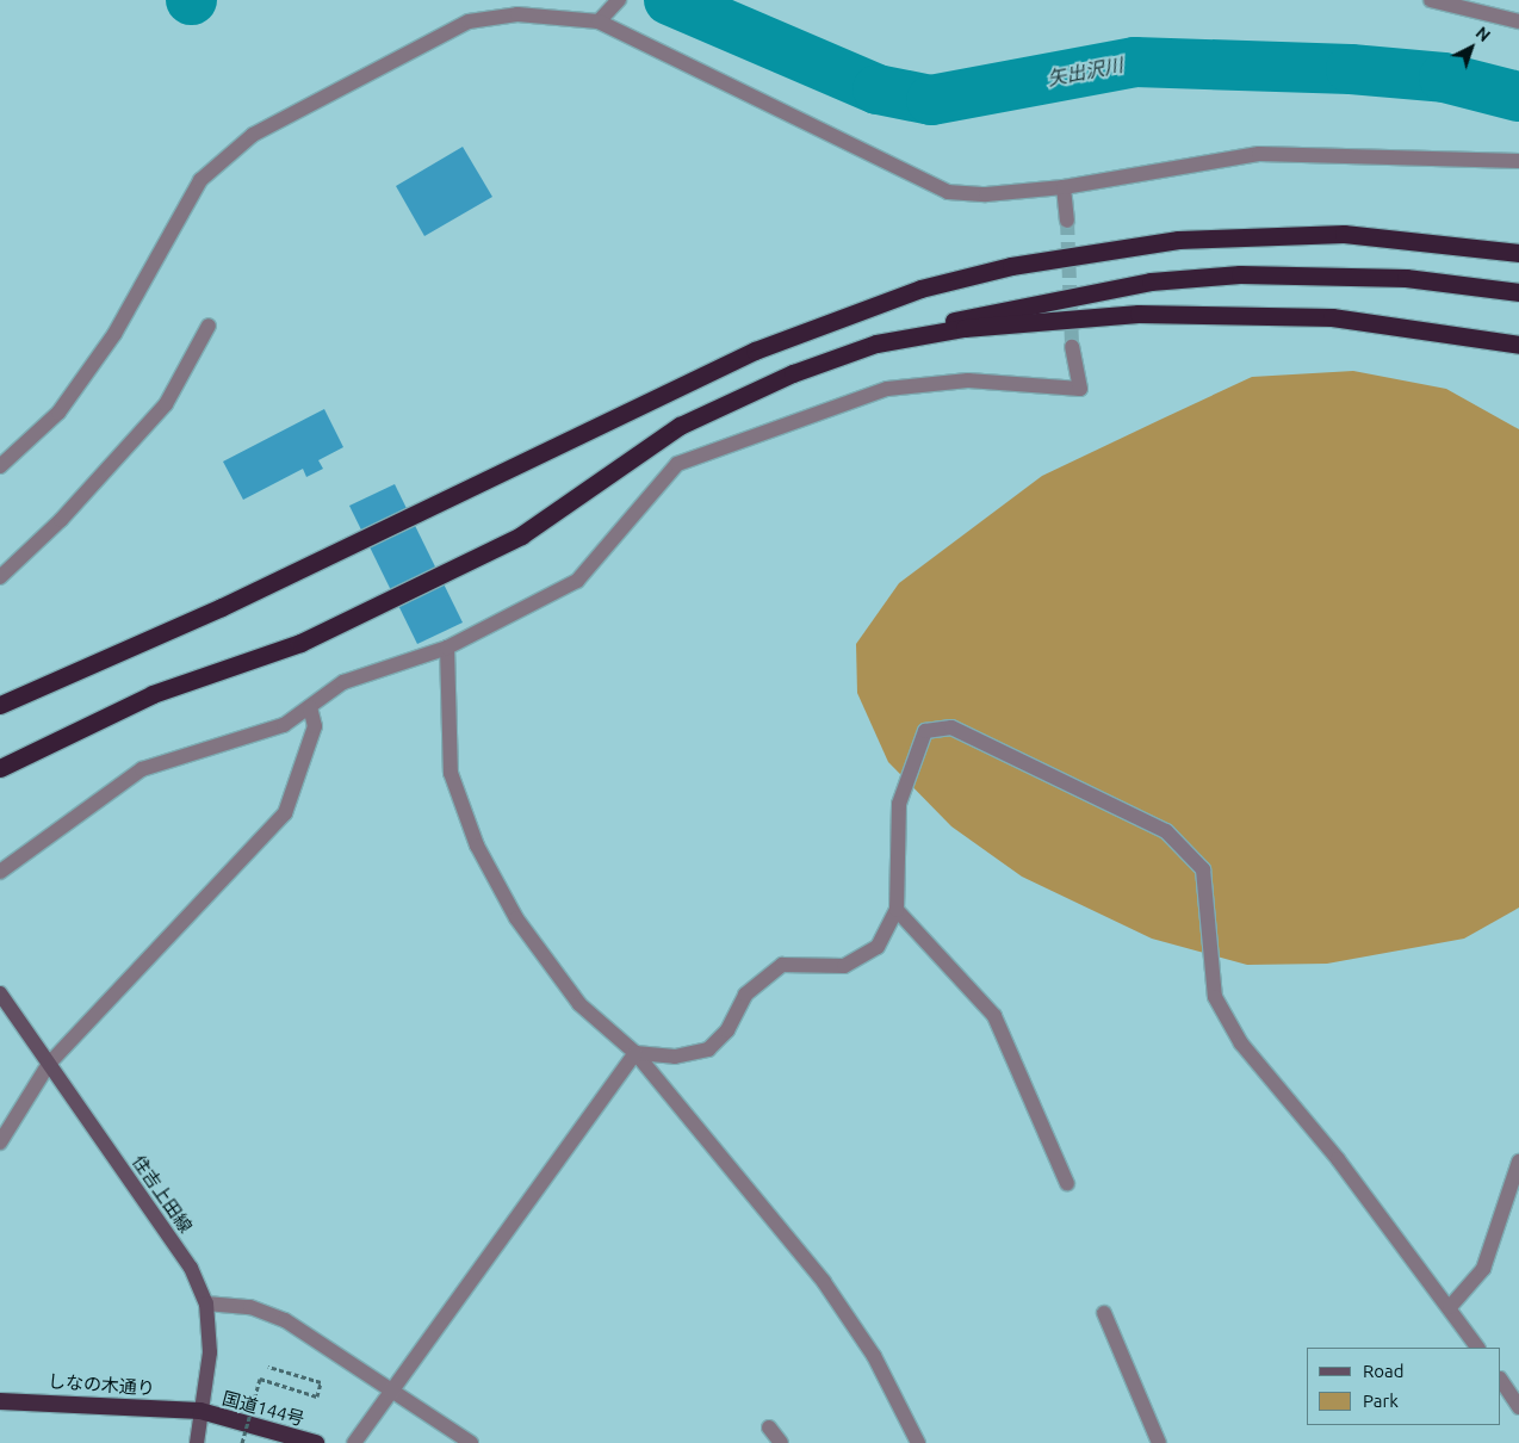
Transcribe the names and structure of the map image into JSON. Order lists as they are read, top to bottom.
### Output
{
  "streets": {
    "highway": ["しなの木通り", "国道144号"],
    "main road": ["住吉上田線"]
  },
  "crossings": [
    ["住吉上田線", "しなの木通り"],
    ["住吉上田線", "国道144号"],
    ["しなの木通り", "国道144号"]
  ],
  "water": ["矢出沢川"],
  "legend": ["Road", "Park"],
  "north": "top right"
}
